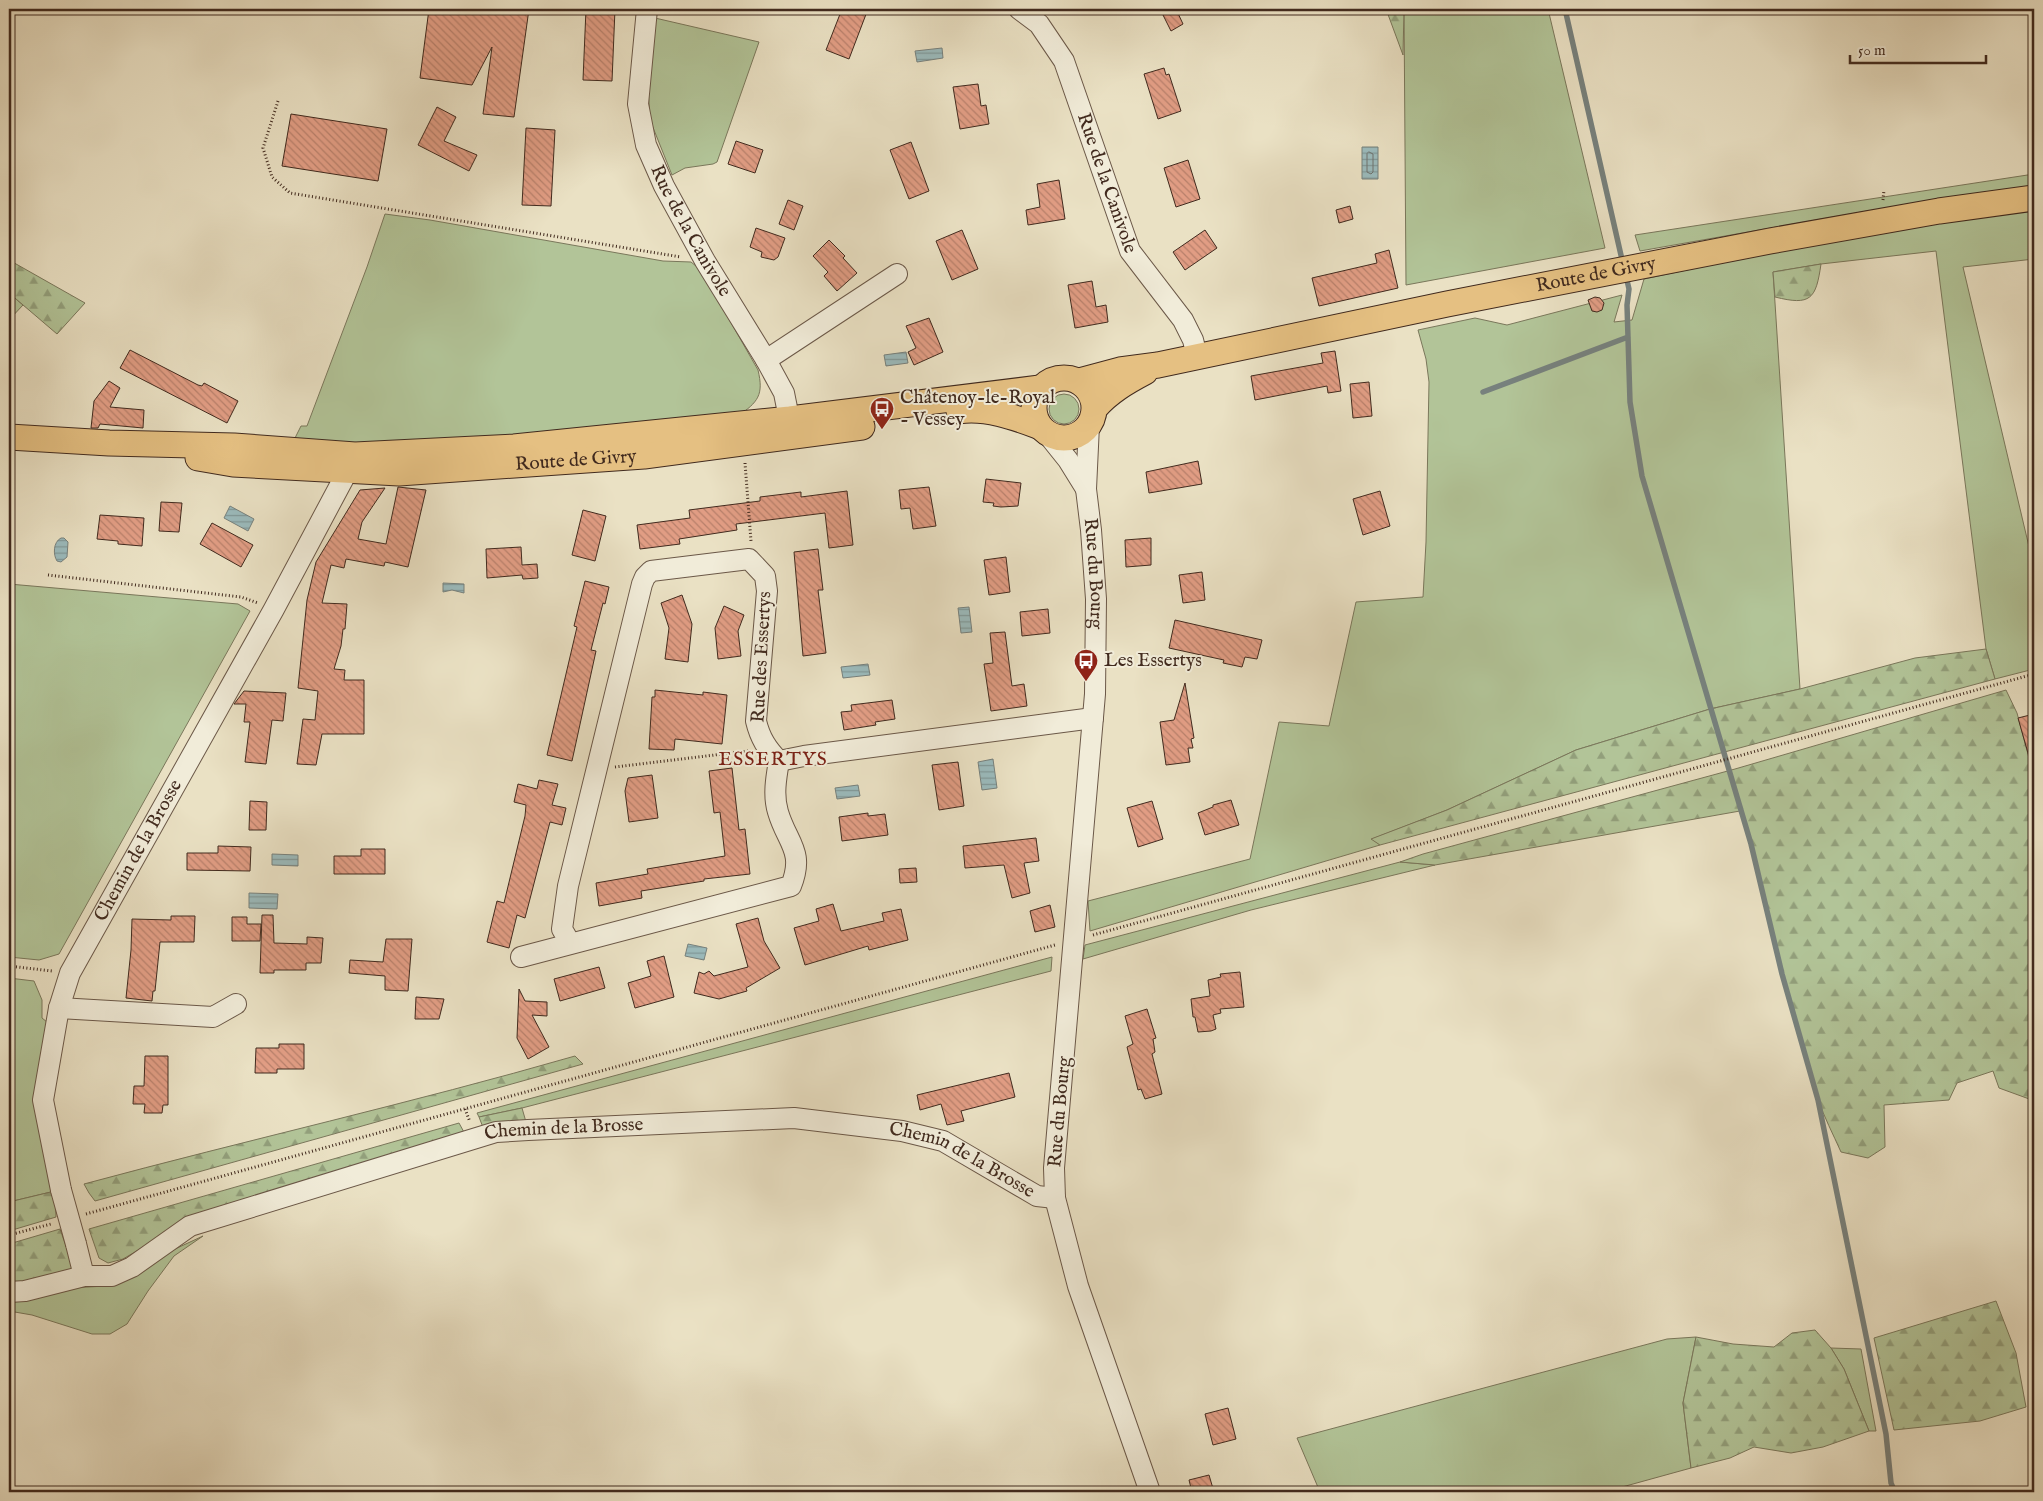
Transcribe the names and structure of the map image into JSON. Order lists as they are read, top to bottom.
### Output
{
  "streets": {
    "main road": ["Route de Givry"],
    "street": [
      "Rue de la Canivole",
      "Rue du Bourg",
      "Rue des Essertys",
      "Chemin de la Brosse"
    ]
  },
  "crossings": [
    ["Rue de la Canivole", "Route de Givry"],
    ["Route de Givry", "Rue du Bourg"],
    ["Route de Givry", "Chemin de la Brosse"],
    ["Rue du Bourg", "Chemin de la Brosse"]
  ],
  "districts": ["ESSERTYS"],
  "places": {
    "bus stop": ["Châtenoy-le-Royal - Vessey", "Les Essertys"]
  },
  "scale_bar": "50 m"
}
